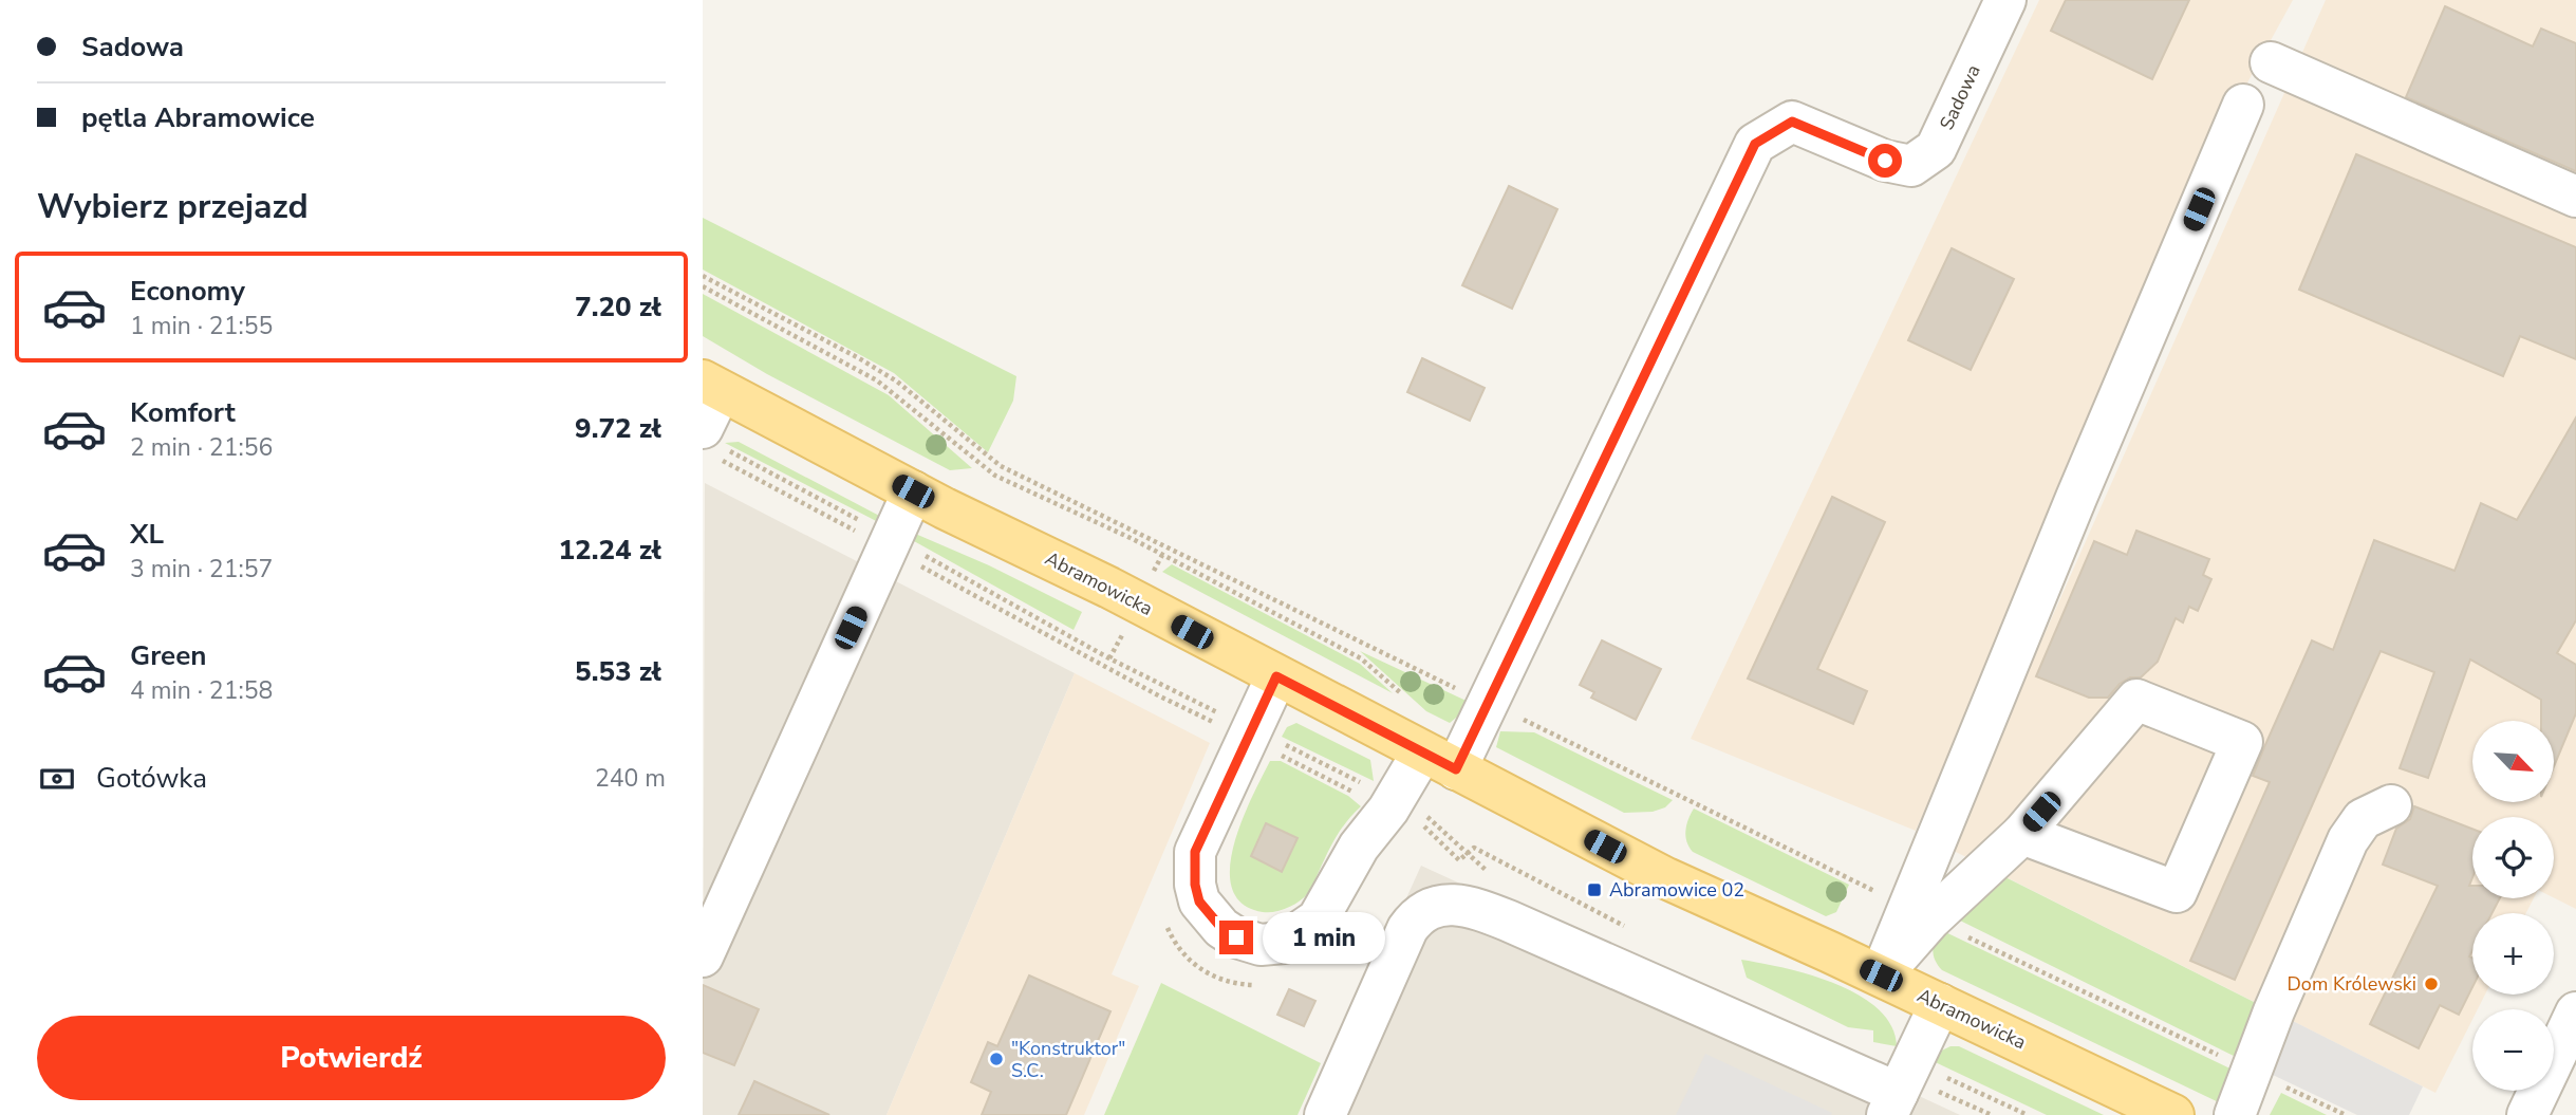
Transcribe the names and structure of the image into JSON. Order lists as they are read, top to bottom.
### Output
{
  "streets": {
    "main road": ["Abramowicka"],
    "street": ["Sadowa"]
  },
  "crossings": [
    ["Sadowa", "Abramowicka"]
  ],
  "places": {
    "transit": ["Abramowice 02"],
    "other": ["Dom Królewski", "\"Konstruktor\" S.C."]
  },
  "north": "bottom right",
  "page": {
    "banner": ["Sadowa", "pętla Abramowice"],
    "heading": "Wybierz przejazd",
    "list": [
      {
        "name": "Economy",
        "note": "1 min · 21:55",
        "value": "7.20 zł"
      },
      {
        "name": "Komfort",
        "note": "2 min · 21:56",
        "value": "9.72 zł"
      },
      {
        "name": "XL",
        "note": "3 min · 21:57",
        "value": "12.24 zł"
      },
      {
        "name": "Green",
        "note": "4 min · 21:58",
        "value": "5.53 zł"
      }
    ],
    "map_buttons": ["+", "−"],
    "pay": ["Gotówka", "240 m"],
    "bubble": "1 min",
    "buttons": "Potwierdź"
  }
}
